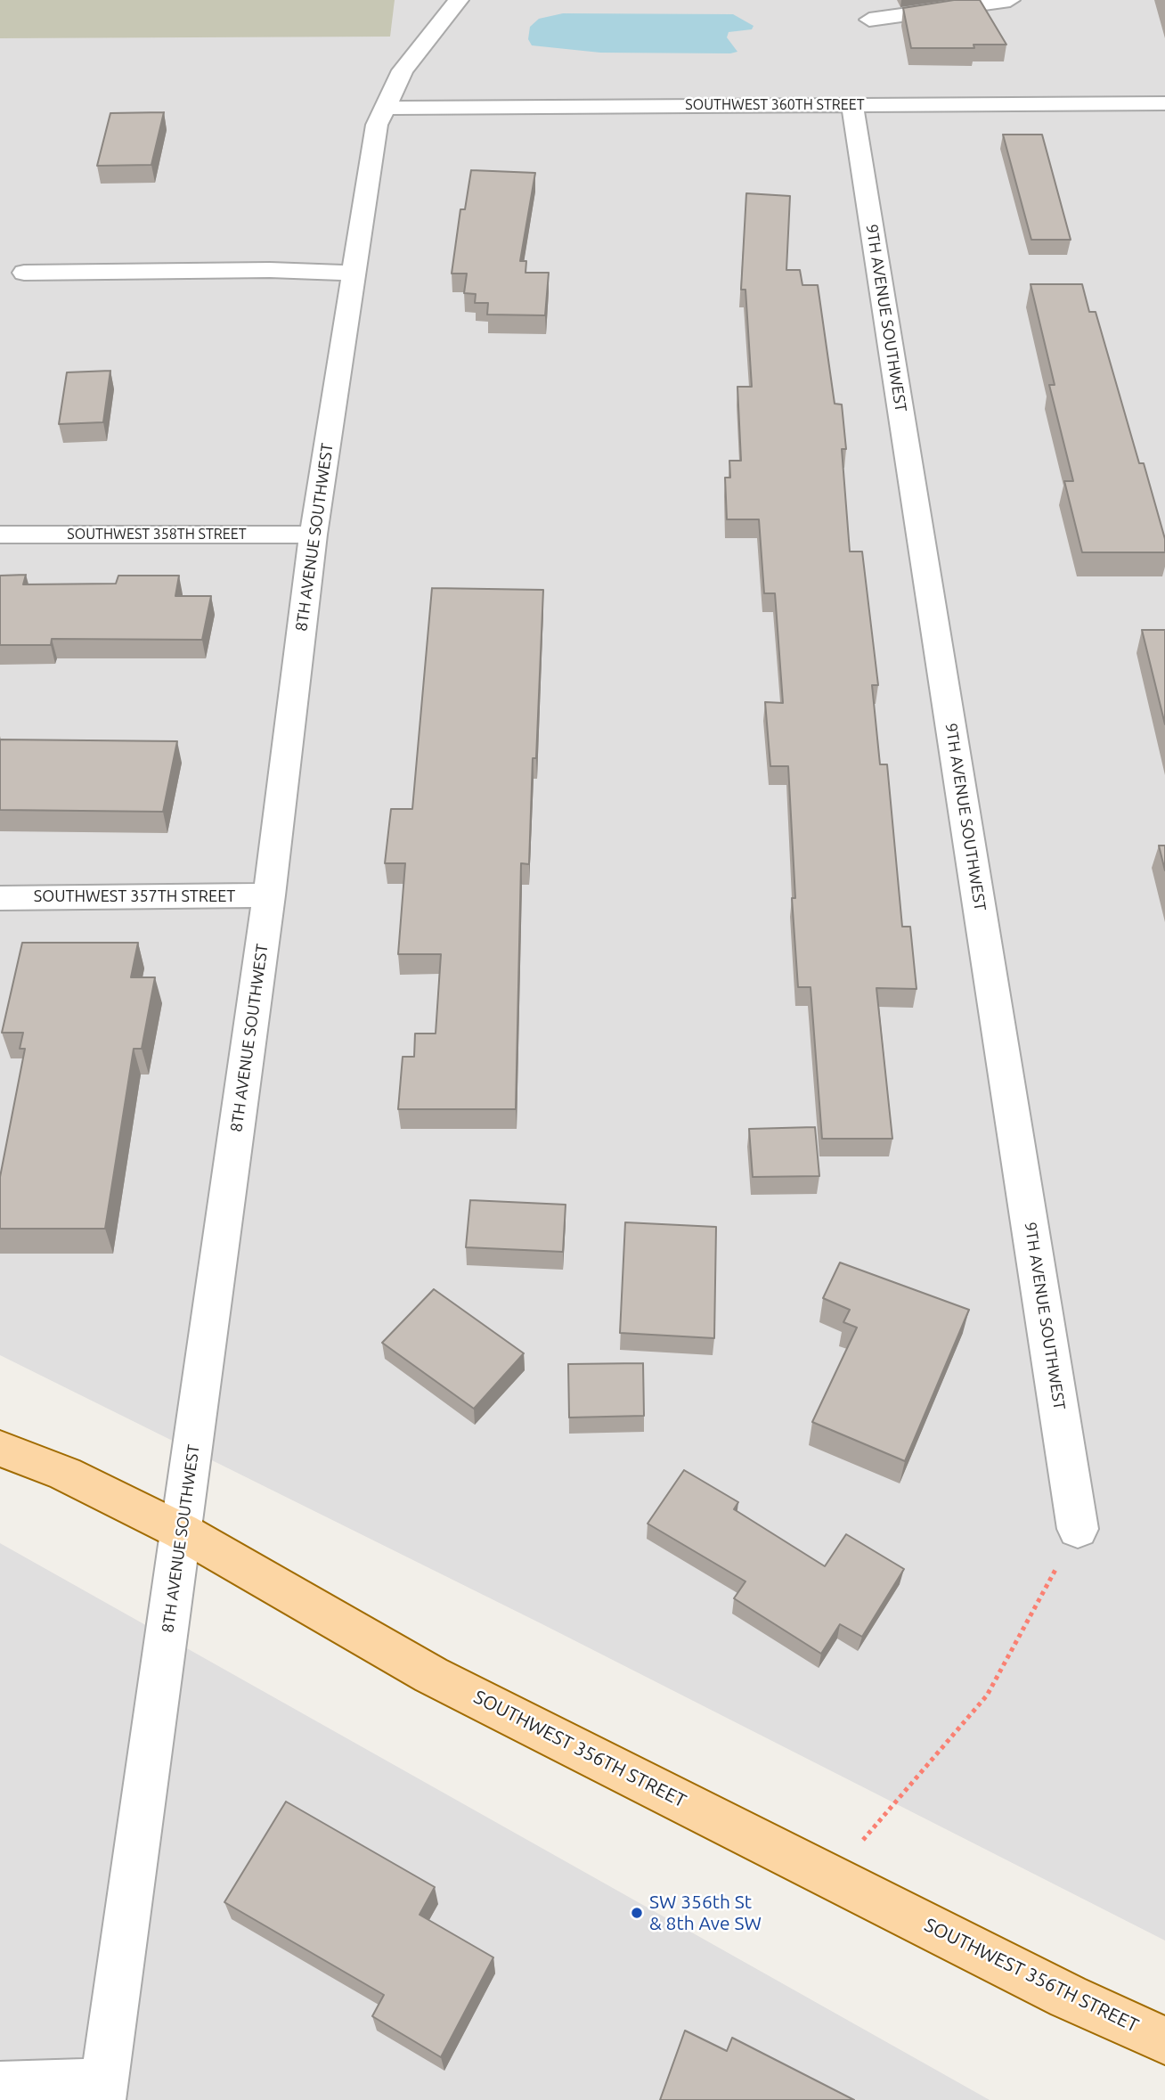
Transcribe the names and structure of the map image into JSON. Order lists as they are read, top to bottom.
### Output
{
  "streets": {
    "main road": ["SOUTHWEST 356TH STREET"],
    "street": [
      "SOUTHWEST 360TH STREET",
      "9TH AVENUE SOUTHWEST",
      "SOUTHWEST 358TH STREET",
      "8TH AVENUE SOUTHWEST",
      "SOUTHWEST 357TH STREET"
    ]
  },
  "crossings": [
    ["SOUTHWEST 360TH STREET", "9TH AVENUE SOUTHWEST"],
    ["SOUTHWEST 360TH STREET", "8TH AVENUE SOUTHWEST"],
    ["SOUTHWEST 358TH STREET", "8TH AVENUE SOUTHWEST"],
    ["8TH AVENUE SOUTHWEST", "SOUTHWEST 357TH STREET"],
    ["8TH AVENUE SOUTHWEST", "SOUTHWEST 356TH STREET"]
  ],
  "places": ["SW 356th St & 8th Ave SW"]
}
